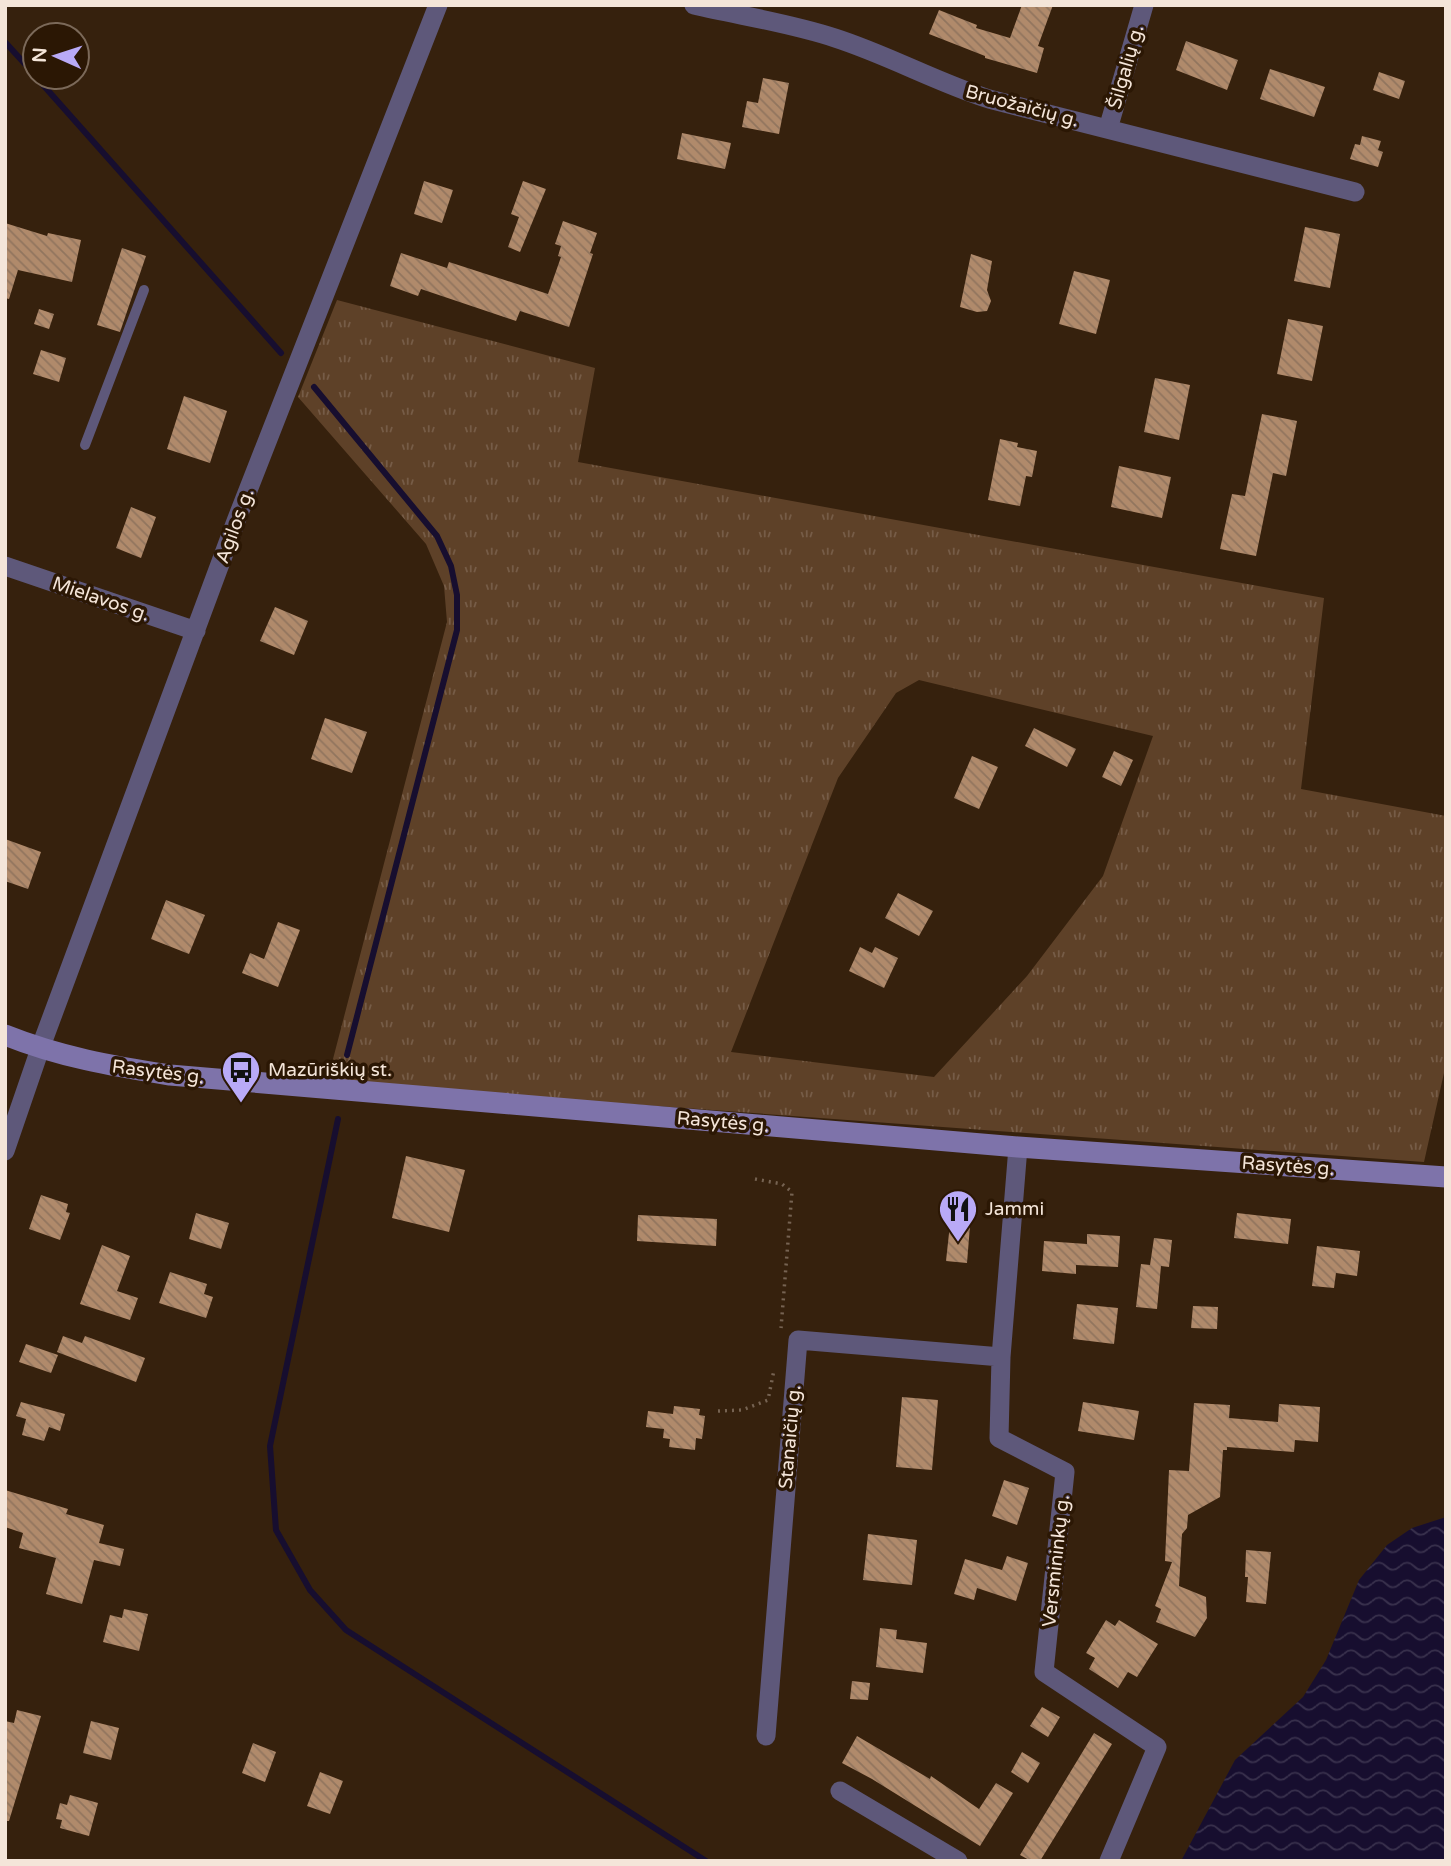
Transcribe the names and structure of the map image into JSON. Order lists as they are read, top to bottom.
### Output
{
  "streets": {
    "main road": ["Rasytės g."],
    "street": [
      "Šilgalių g.",
      "Bruožaičių g.",
      "Agilos g.",
      "Mielavos g.",
      "Stanaičių g.",
      "Versmininkų g."
    ]
  },
  "crossings": [
    ["Šilgalių g.", "Bruožaičių g."],
    ["Agilos g.", "Mielavos g."],
    ["Agilos g.", "Rasytės g."],
    ["Rasytės g.", "Versmininkų g."],
    ["Stanaičių g.", "Versmininkų g."]
  ],
  "places": {
    "bus stop": ["Mazūriškių st."],
    "restaurant": ["Jammi"]
  },
  "north": "left"
}
